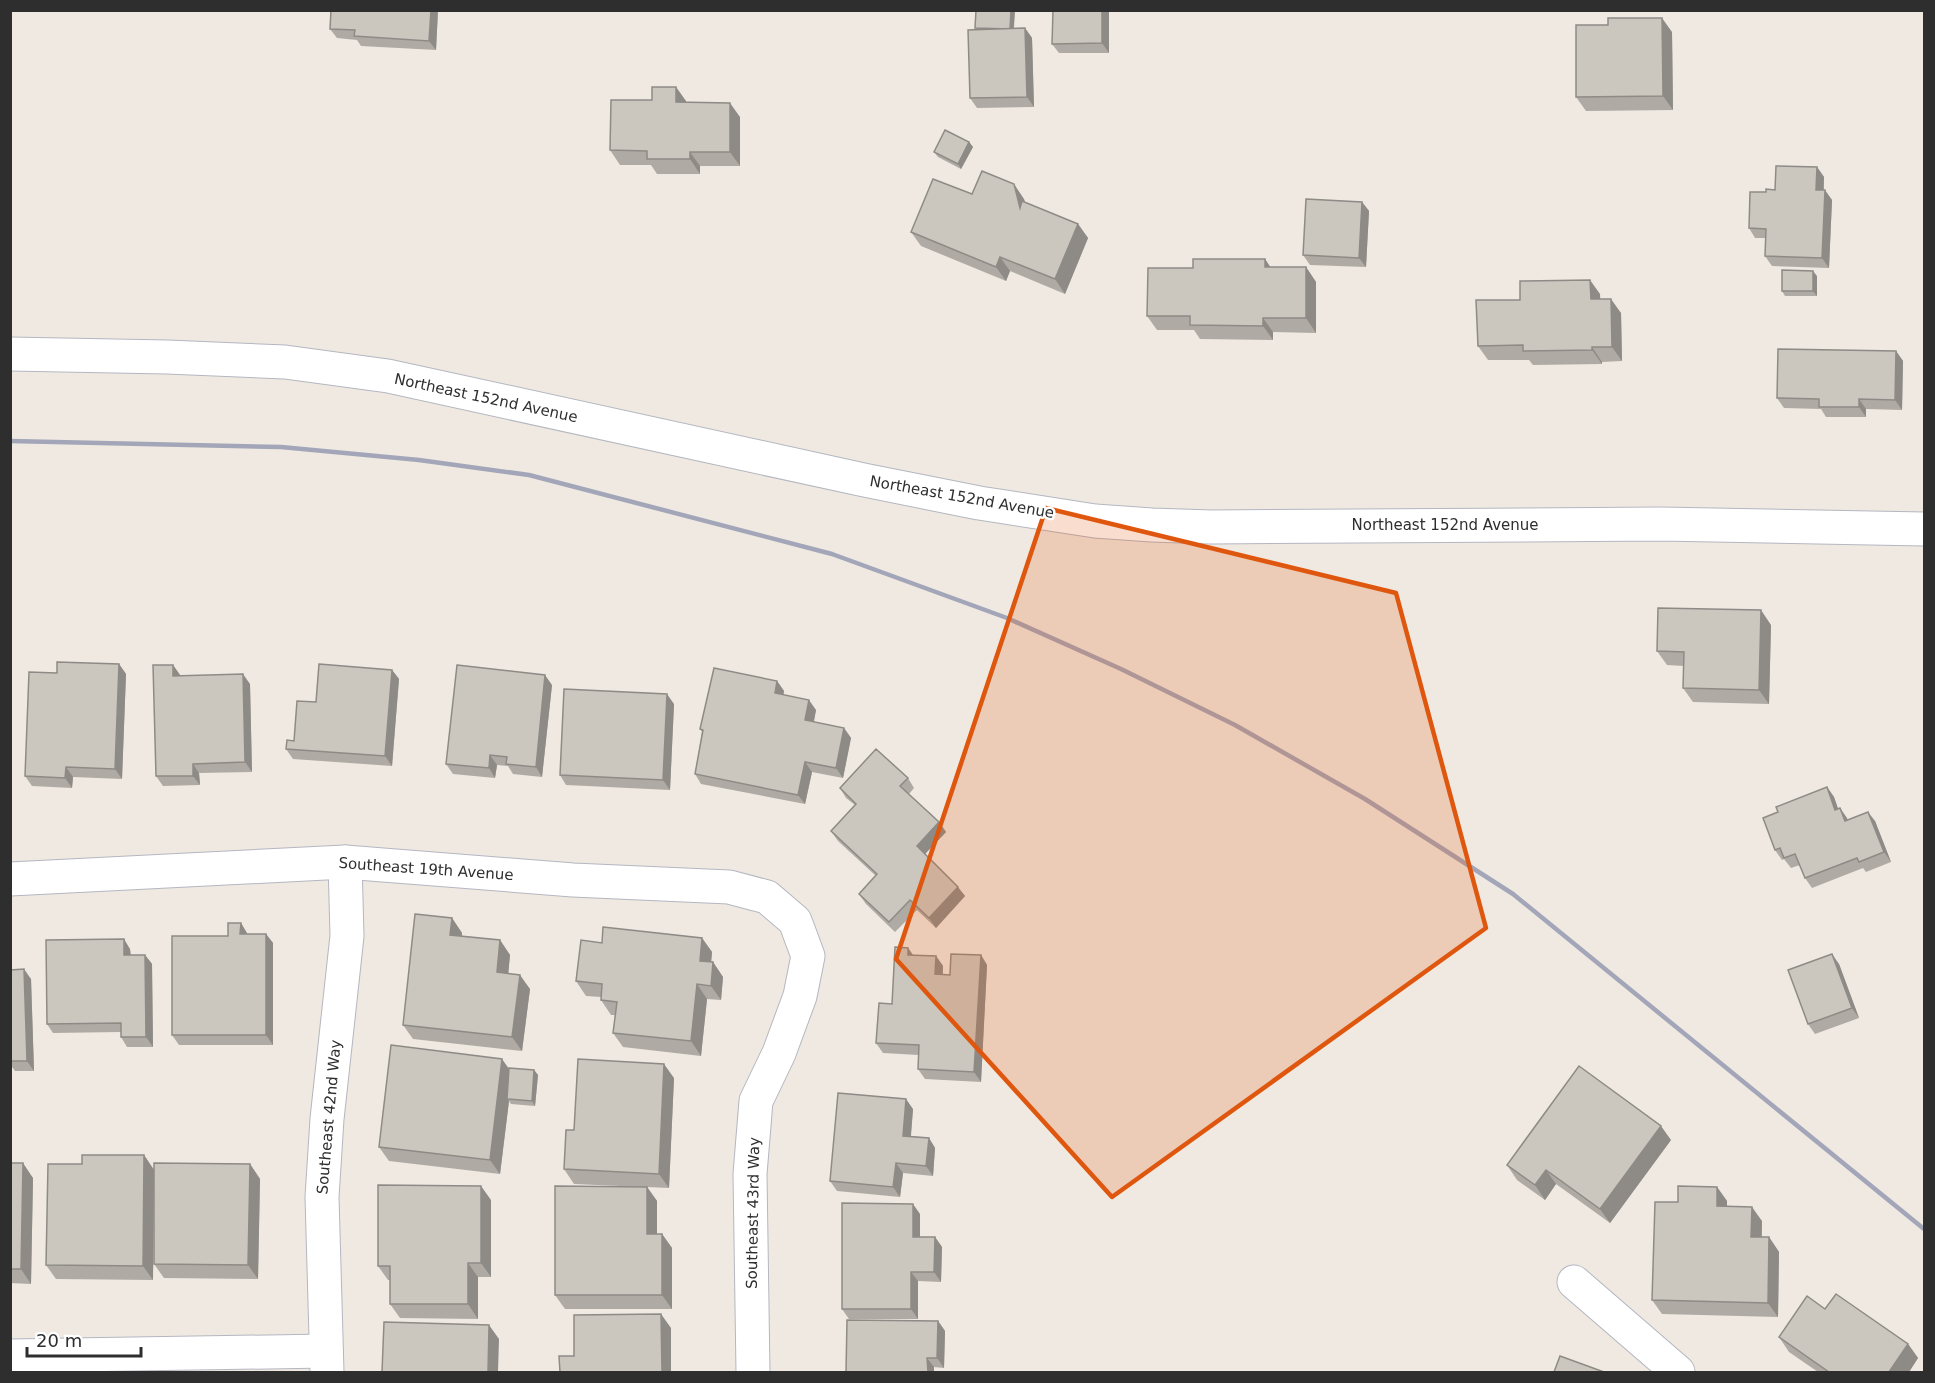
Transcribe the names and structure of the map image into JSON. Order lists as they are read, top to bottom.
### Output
{
  "streets": {
    "street": [
      "Northeast 152nd Avenue",
      "Southeast 19th Avenue",
      "Southeast 42nd Way",
      "Southeast 43rd Way"
    ]
  },
  "crossings": [
    ["Southeast 19th Avenue", "Southeast 42nd Way"],
    ["Southeast 19th Avenue", "Southeast 43rd Way"]
  ],
  "scale_bar": "20 m"
}
